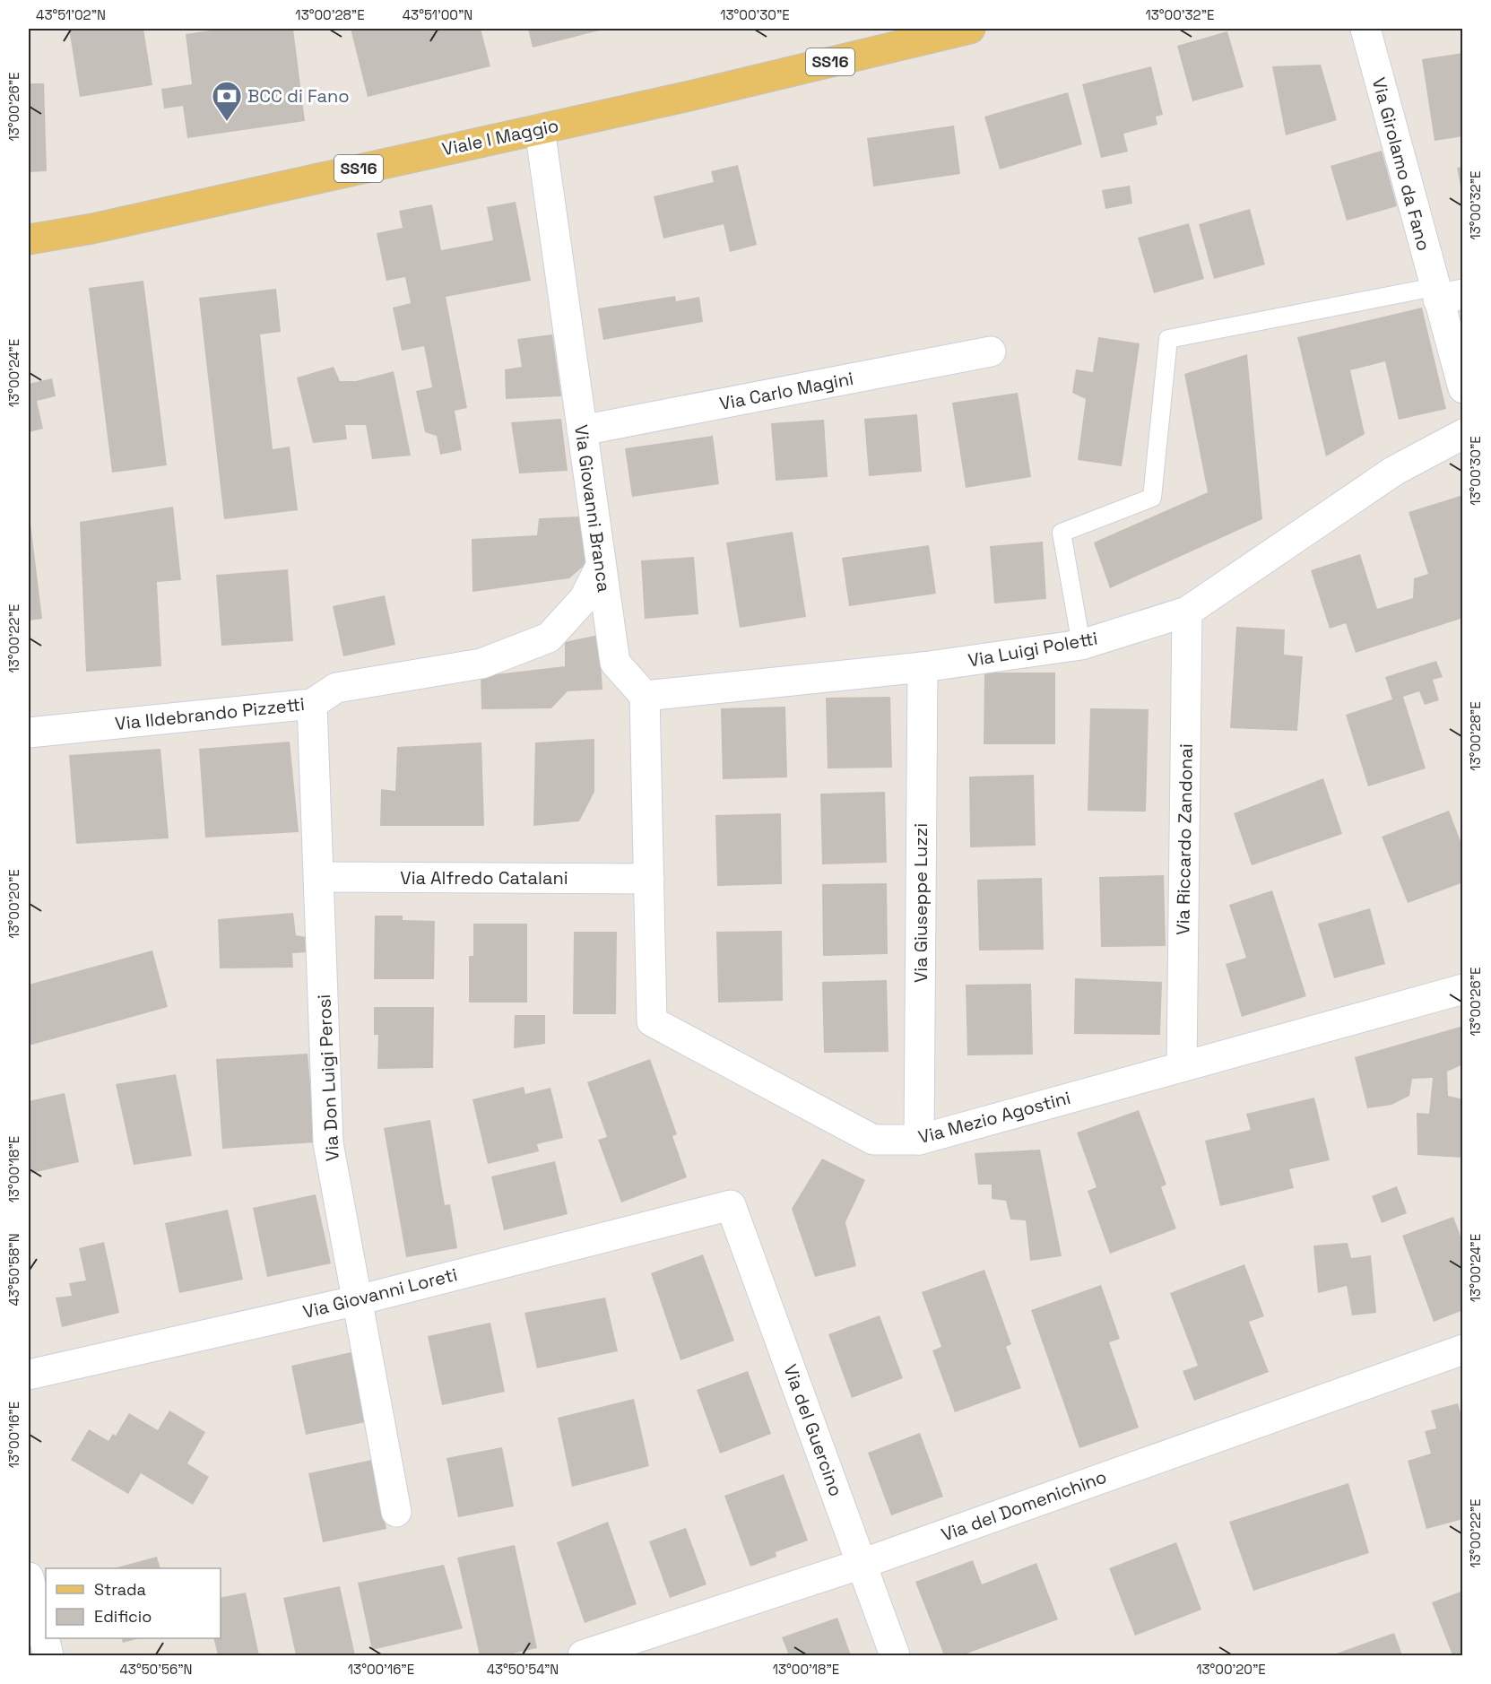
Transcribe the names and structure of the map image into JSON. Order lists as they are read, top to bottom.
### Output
{
  "streets": {
    "main road": ["SS16", "Viale I Maggio"],
    "street": [
      "Via Girolamo da Fano",
      "Via Carlo Magini",
      "Via Giovanni Branca",
      "Via Luigi Poletti",
      "Via Ildebrando Pizzetti",
      "Via Riccardo Zandonai",
      "Via Alfredo Catalani",
      "Via Giuseppe Luzzi",
      "Via Don Luigi Perosi",
      "Via Mezio Agostini",
      "Via Giovanni Loreti",
      "Via del Guercino",
      "Via del Domenichino"
    ]
  },
  "crossings": [
    ["Viale I Maggio", "Via Giovanni Branca"],
    ["Via Carlo Magini", "Via Giovanni Branca"],
    ["Via Giovanni Branca", "Via Luigi Poletti"],
    ["Via Giovanni Branca", "Via Ildebrando Pizzetti"],
    ["Via Luigi Poletti", "Via Riccardo Zandonai"],
    ["Via Luigi Poletti", "Via Giuseppe Luzzi"],
    ["Via Ildebrando Pizzetti", "Via Don Luigi Perosi"],
    ["Via Riccardo Zandonai", "Via Mezio Agostini"],
    ["Via Alfredo Catalani", "Via Don Luigi Perosi"],
    ["Via Alfredo Catalani", "Via Mezio Agostini"],
    ["Via Giuseppe Luzzi", "Via Mezio Agostini"],
    ["Via Don Luigi Perosi", "Via Giovanni Loreti"],
    ["Via Giovanni Loreti", "Via del Guercino"],
    ["Via del Guercino", "Via del Domenichino"]
  ],
  "places": {
    "bank": ["BCC di Fano"]
  },
  "legend": ["Strada", "Edificio"],
  "coordinates": [
    "43°51'02\"N",
    "13°00'28\"E",
    "43°51'00\"N",
    "13°00'30\"E",
    "13°00'32\"E",
    "13°00'26\"E",
    "13°00'24\"E",
    "13°00'22\"E",
    "13°00'20\"E",
    "13°00'18\"E",
    "43°50'58\"N",
    "13°00'16\"E",
    "43°50'56\"N",
    "43°50'54\"N"
  ]
}
